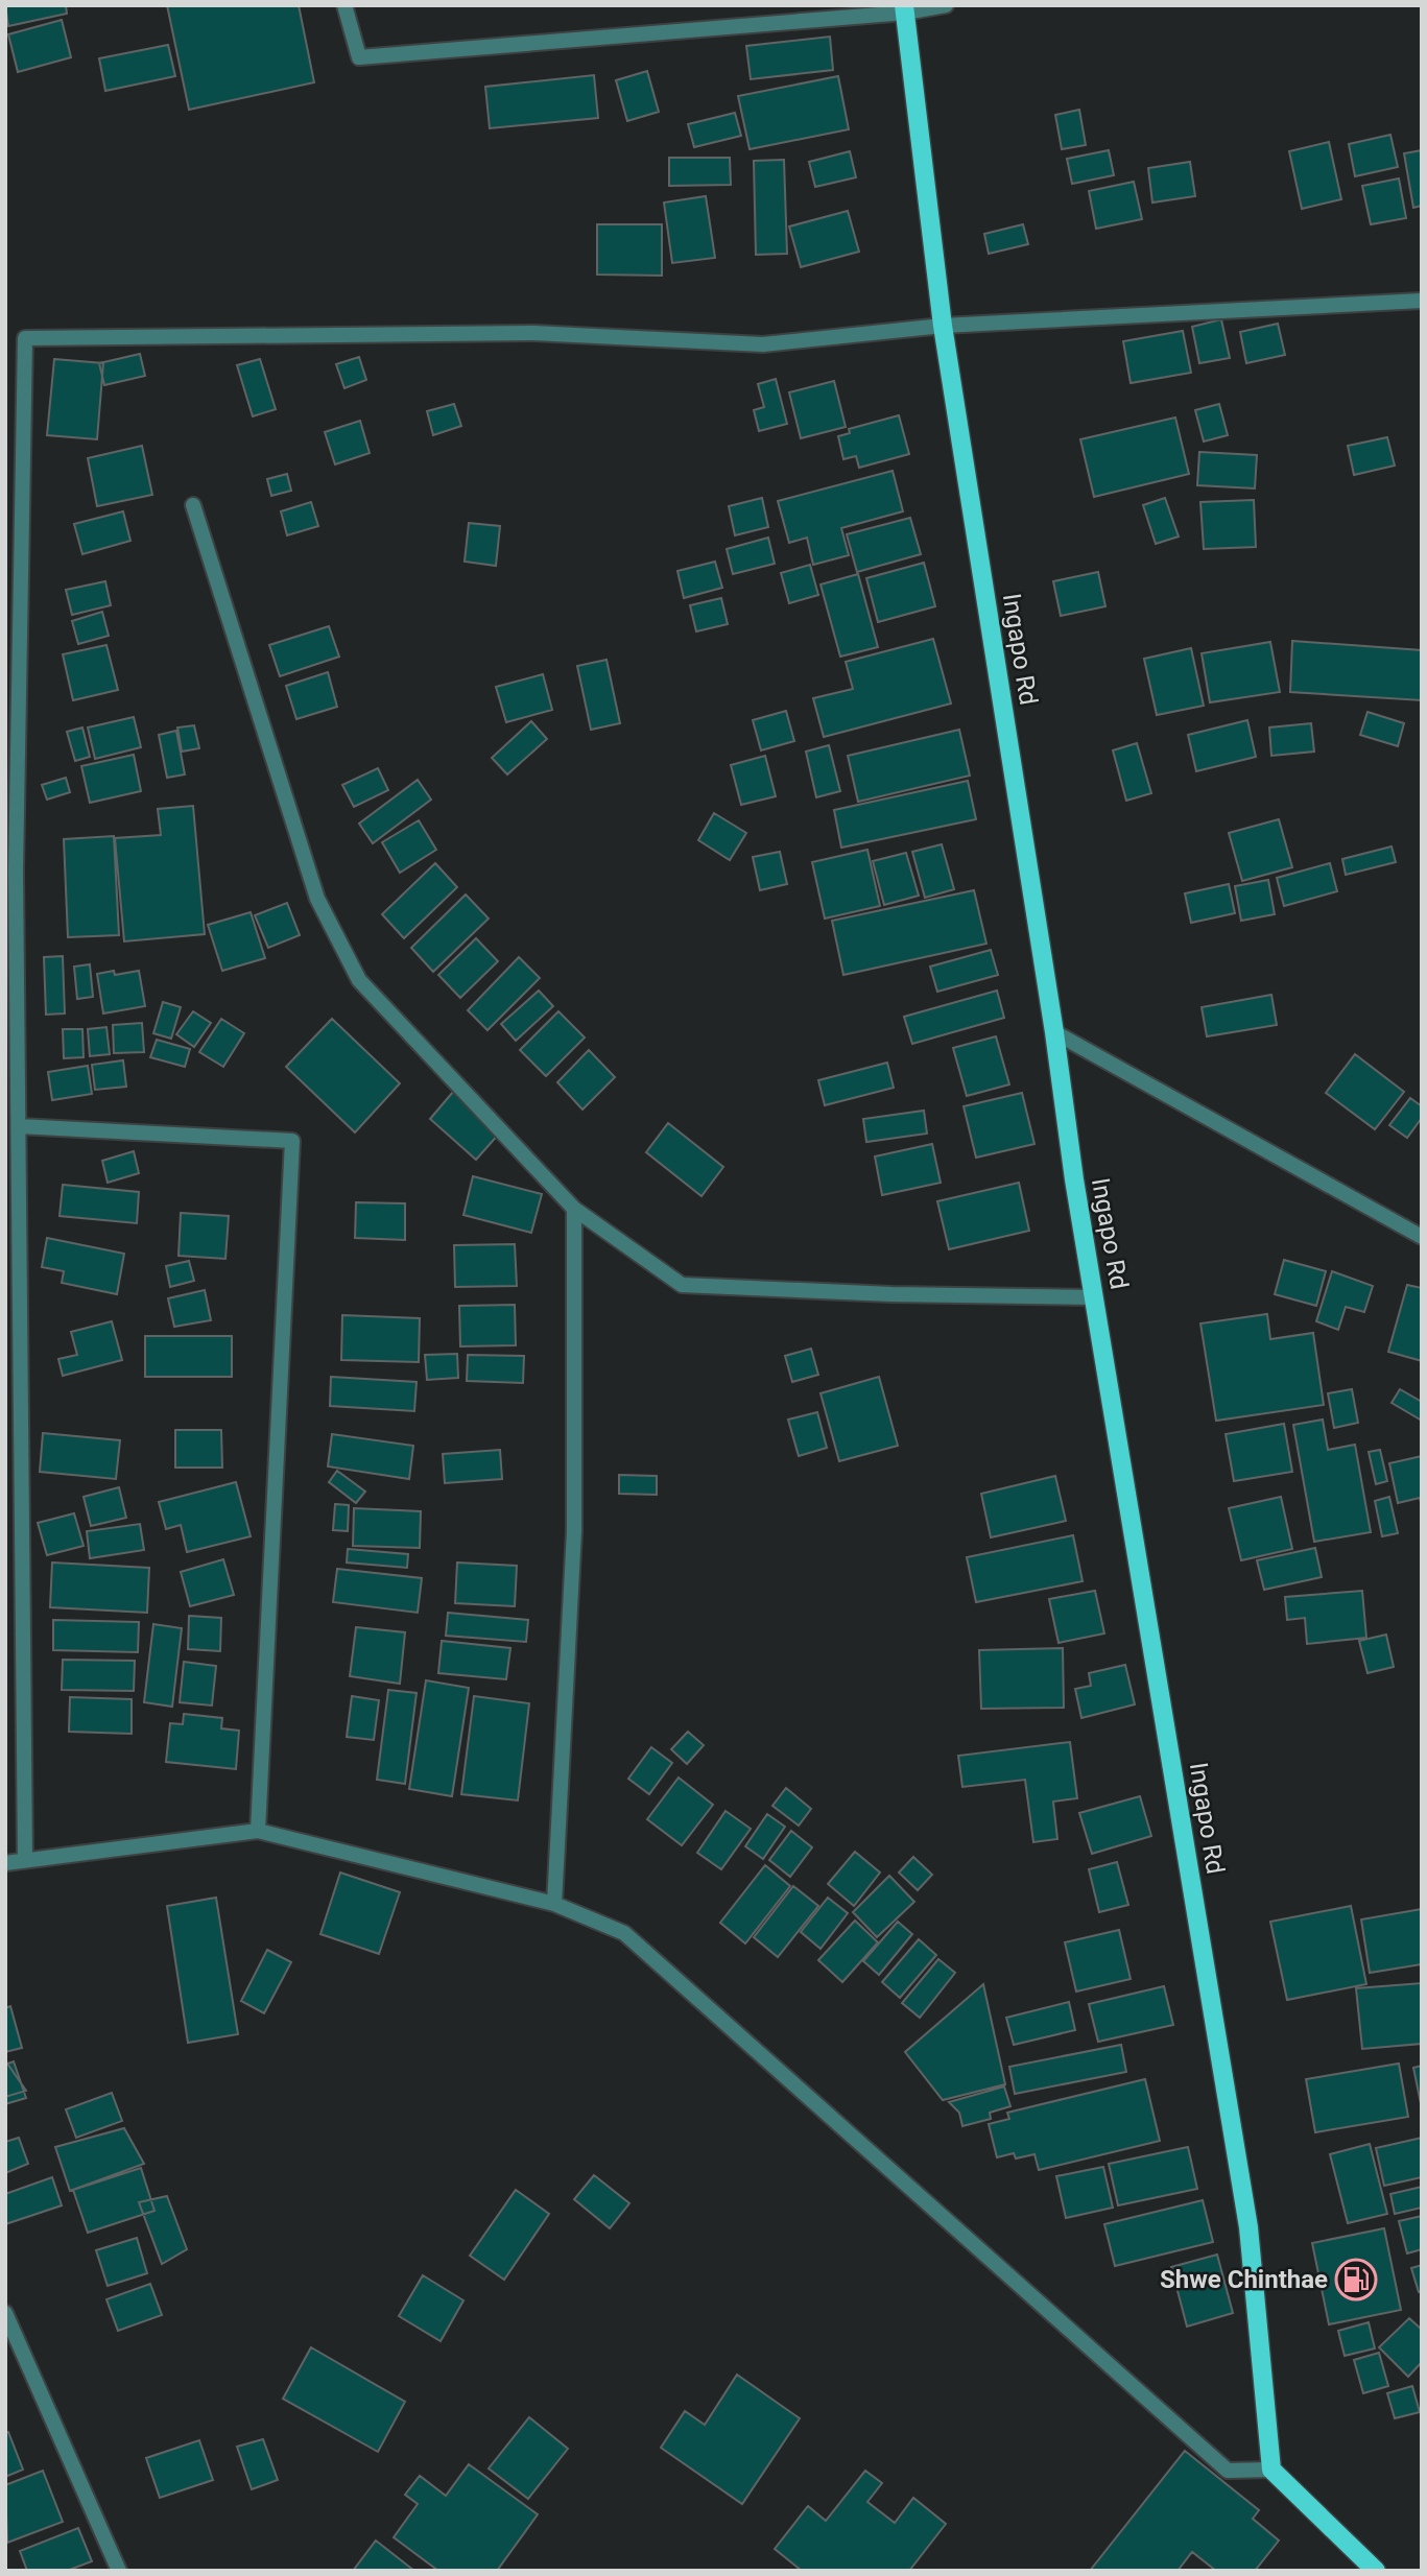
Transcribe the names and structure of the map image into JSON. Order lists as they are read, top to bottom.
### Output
{
  "streets": {
    "main road": ["Ingapo Rd"]
  },
  "places": {
    "fuel station": ["Shwe Chinthae"]
  }
}
